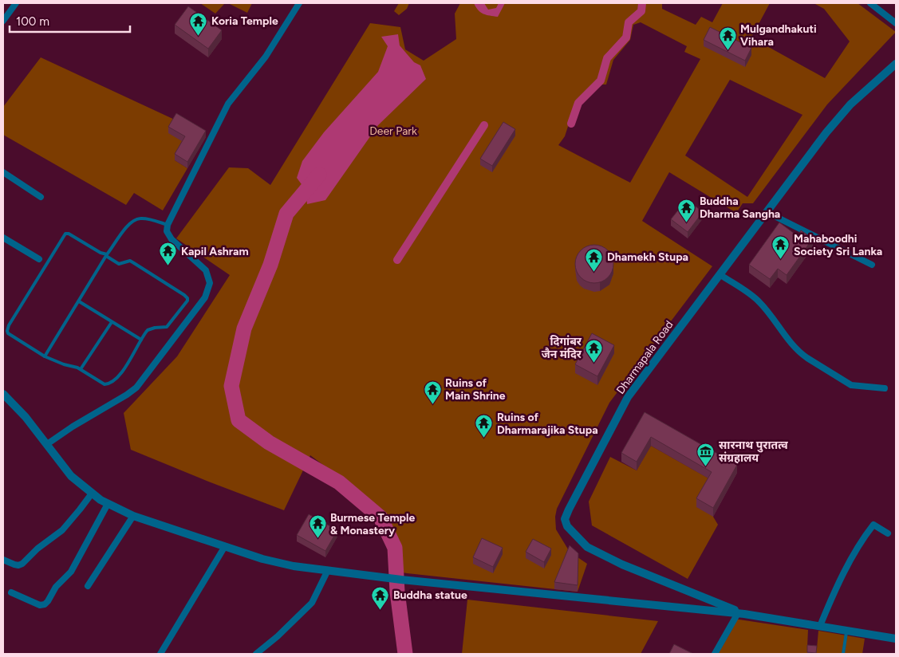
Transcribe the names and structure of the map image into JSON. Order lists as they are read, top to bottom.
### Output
{
  "streets": {
    "street": ["Dharmapala Road"]
  },
  "parks": ["Deer Park"],
  "places": {
    "temple": [
      "Koria Temple",
      "Mulgandhakuti Vihara",
      "Buddha Dharma Sangha",
      "Mahaboodhi Society Sri Lanka",
      "Kapil Ashram",
      "Dhamekh Stupa",
      "दिगांबर जैन मंदिर",
      "Ruins of Main Shrine",
      "Ruins of Dharmarajika Stupa",
      "Burmese Temple & Monastery",
      "Buddha statue"
    ],
    "museum": ["सारनाथ पुरातत्व संग्रहालय"]
  },
  "scale_bar": "100 m"
}
